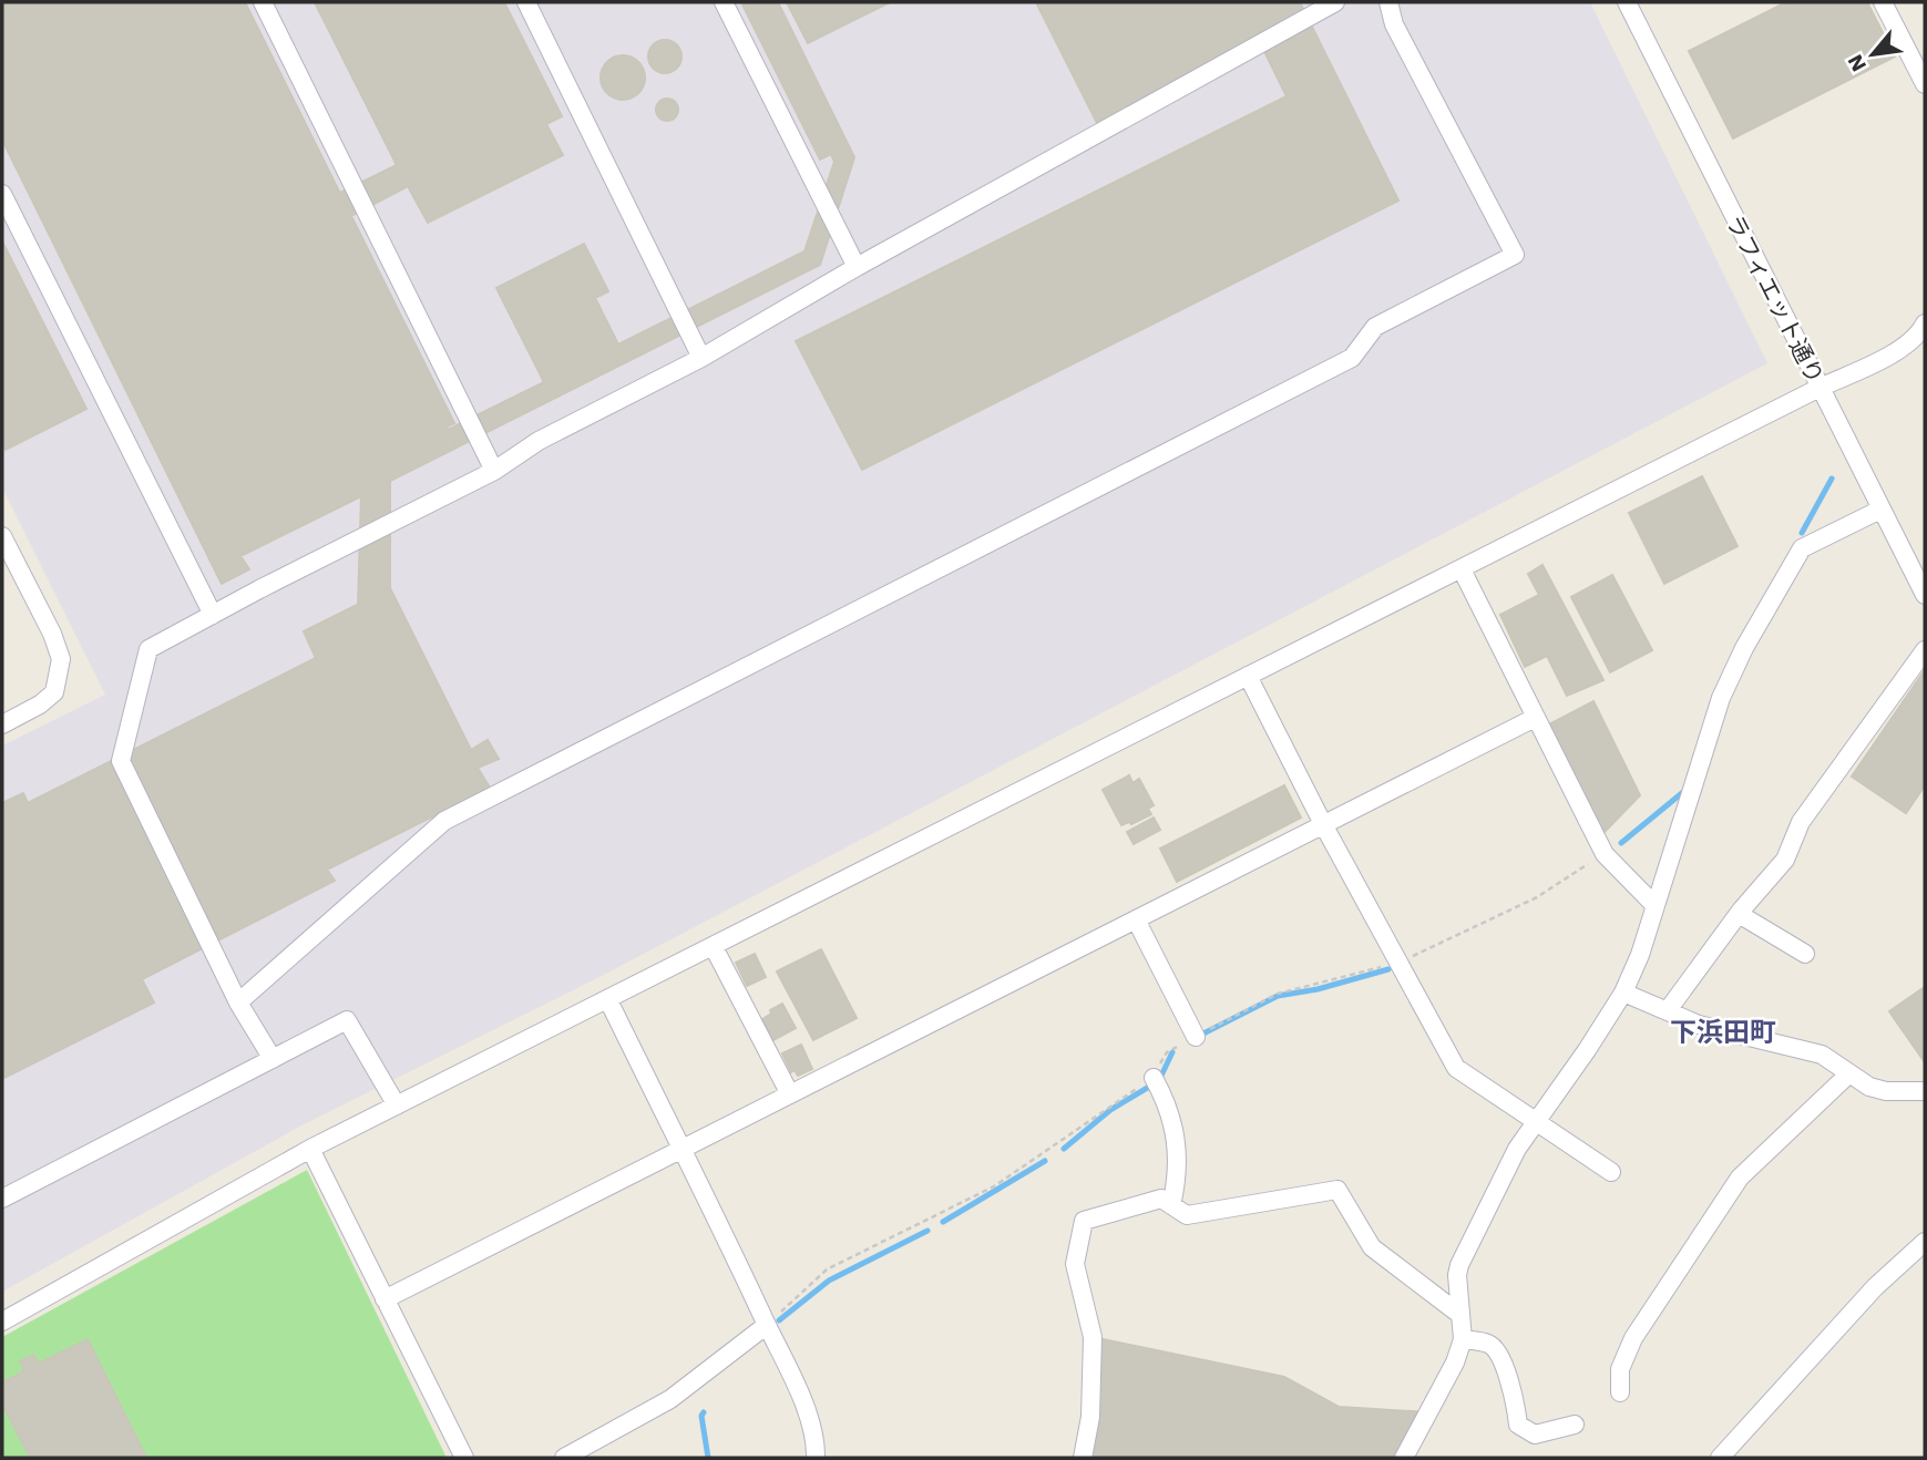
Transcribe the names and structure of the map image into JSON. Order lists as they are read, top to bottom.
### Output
{
  "streets": {
    "street": ["ラフィエット通り"]
  },
  "districts": ["下浜田町"],
  "north": "bottom left"
}
